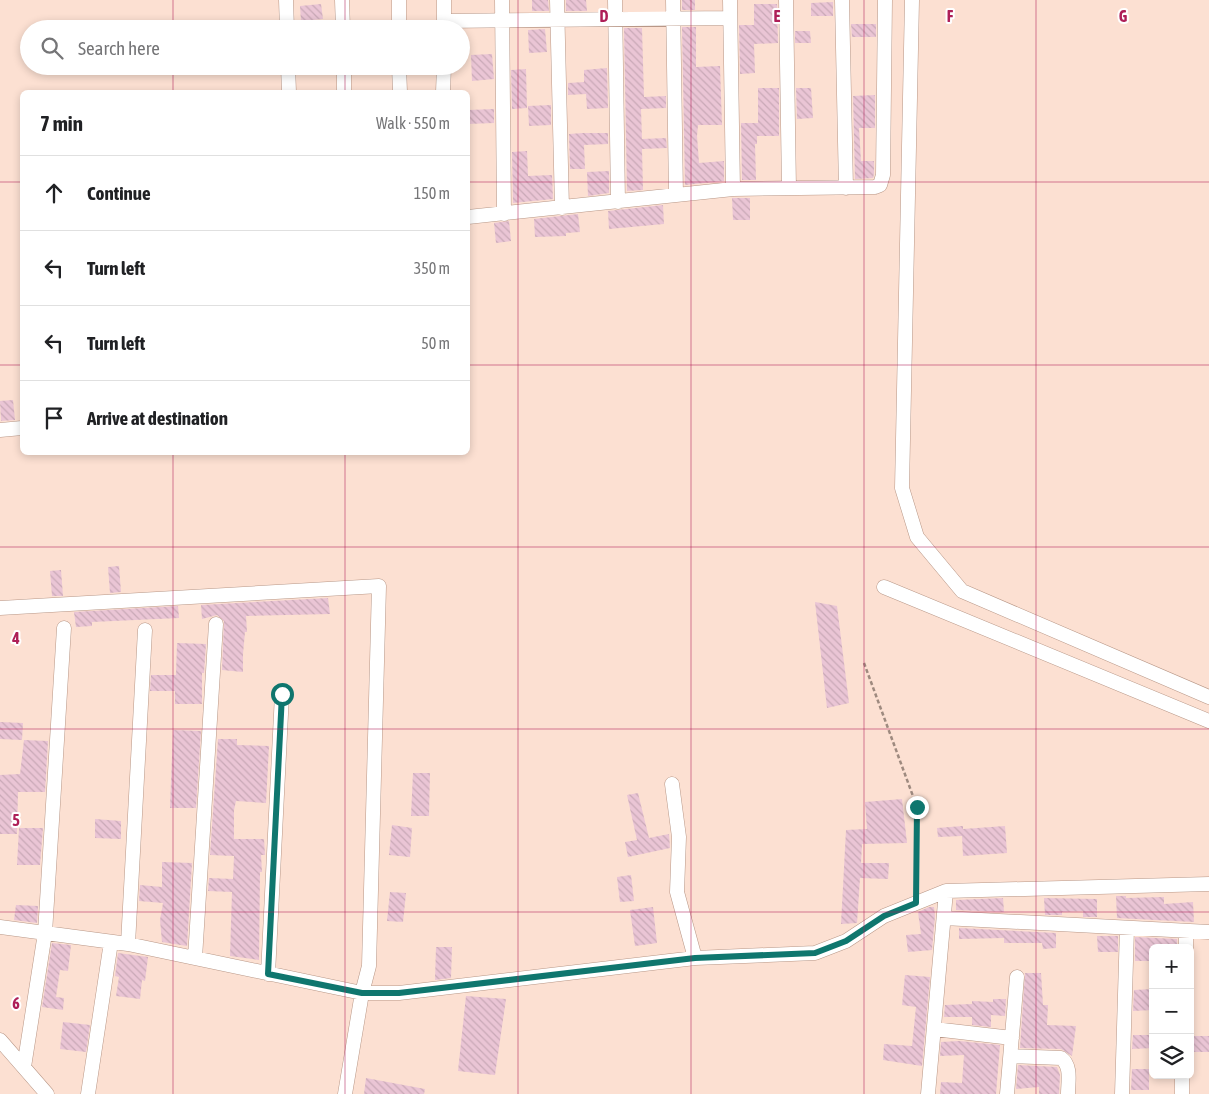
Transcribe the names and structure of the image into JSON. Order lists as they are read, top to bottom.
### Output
{
  "page": {
    "search": "Search here",
    "heading": ["7 min", "Walk · 550 m"],
    "list": [
      ["Continue", "150 m"],
      ["Turn left", "350 m"],
      ["Turn left", "50 m"],
      "Arrive at destination"
    ],
    "map_buttons": ["+", "−"]
  },
  "grid": {
    "columns": [
      "D",
      "E",
      "F",
      "G"
    ],
    "rows": ["4", "5", "6"]
  }
}
